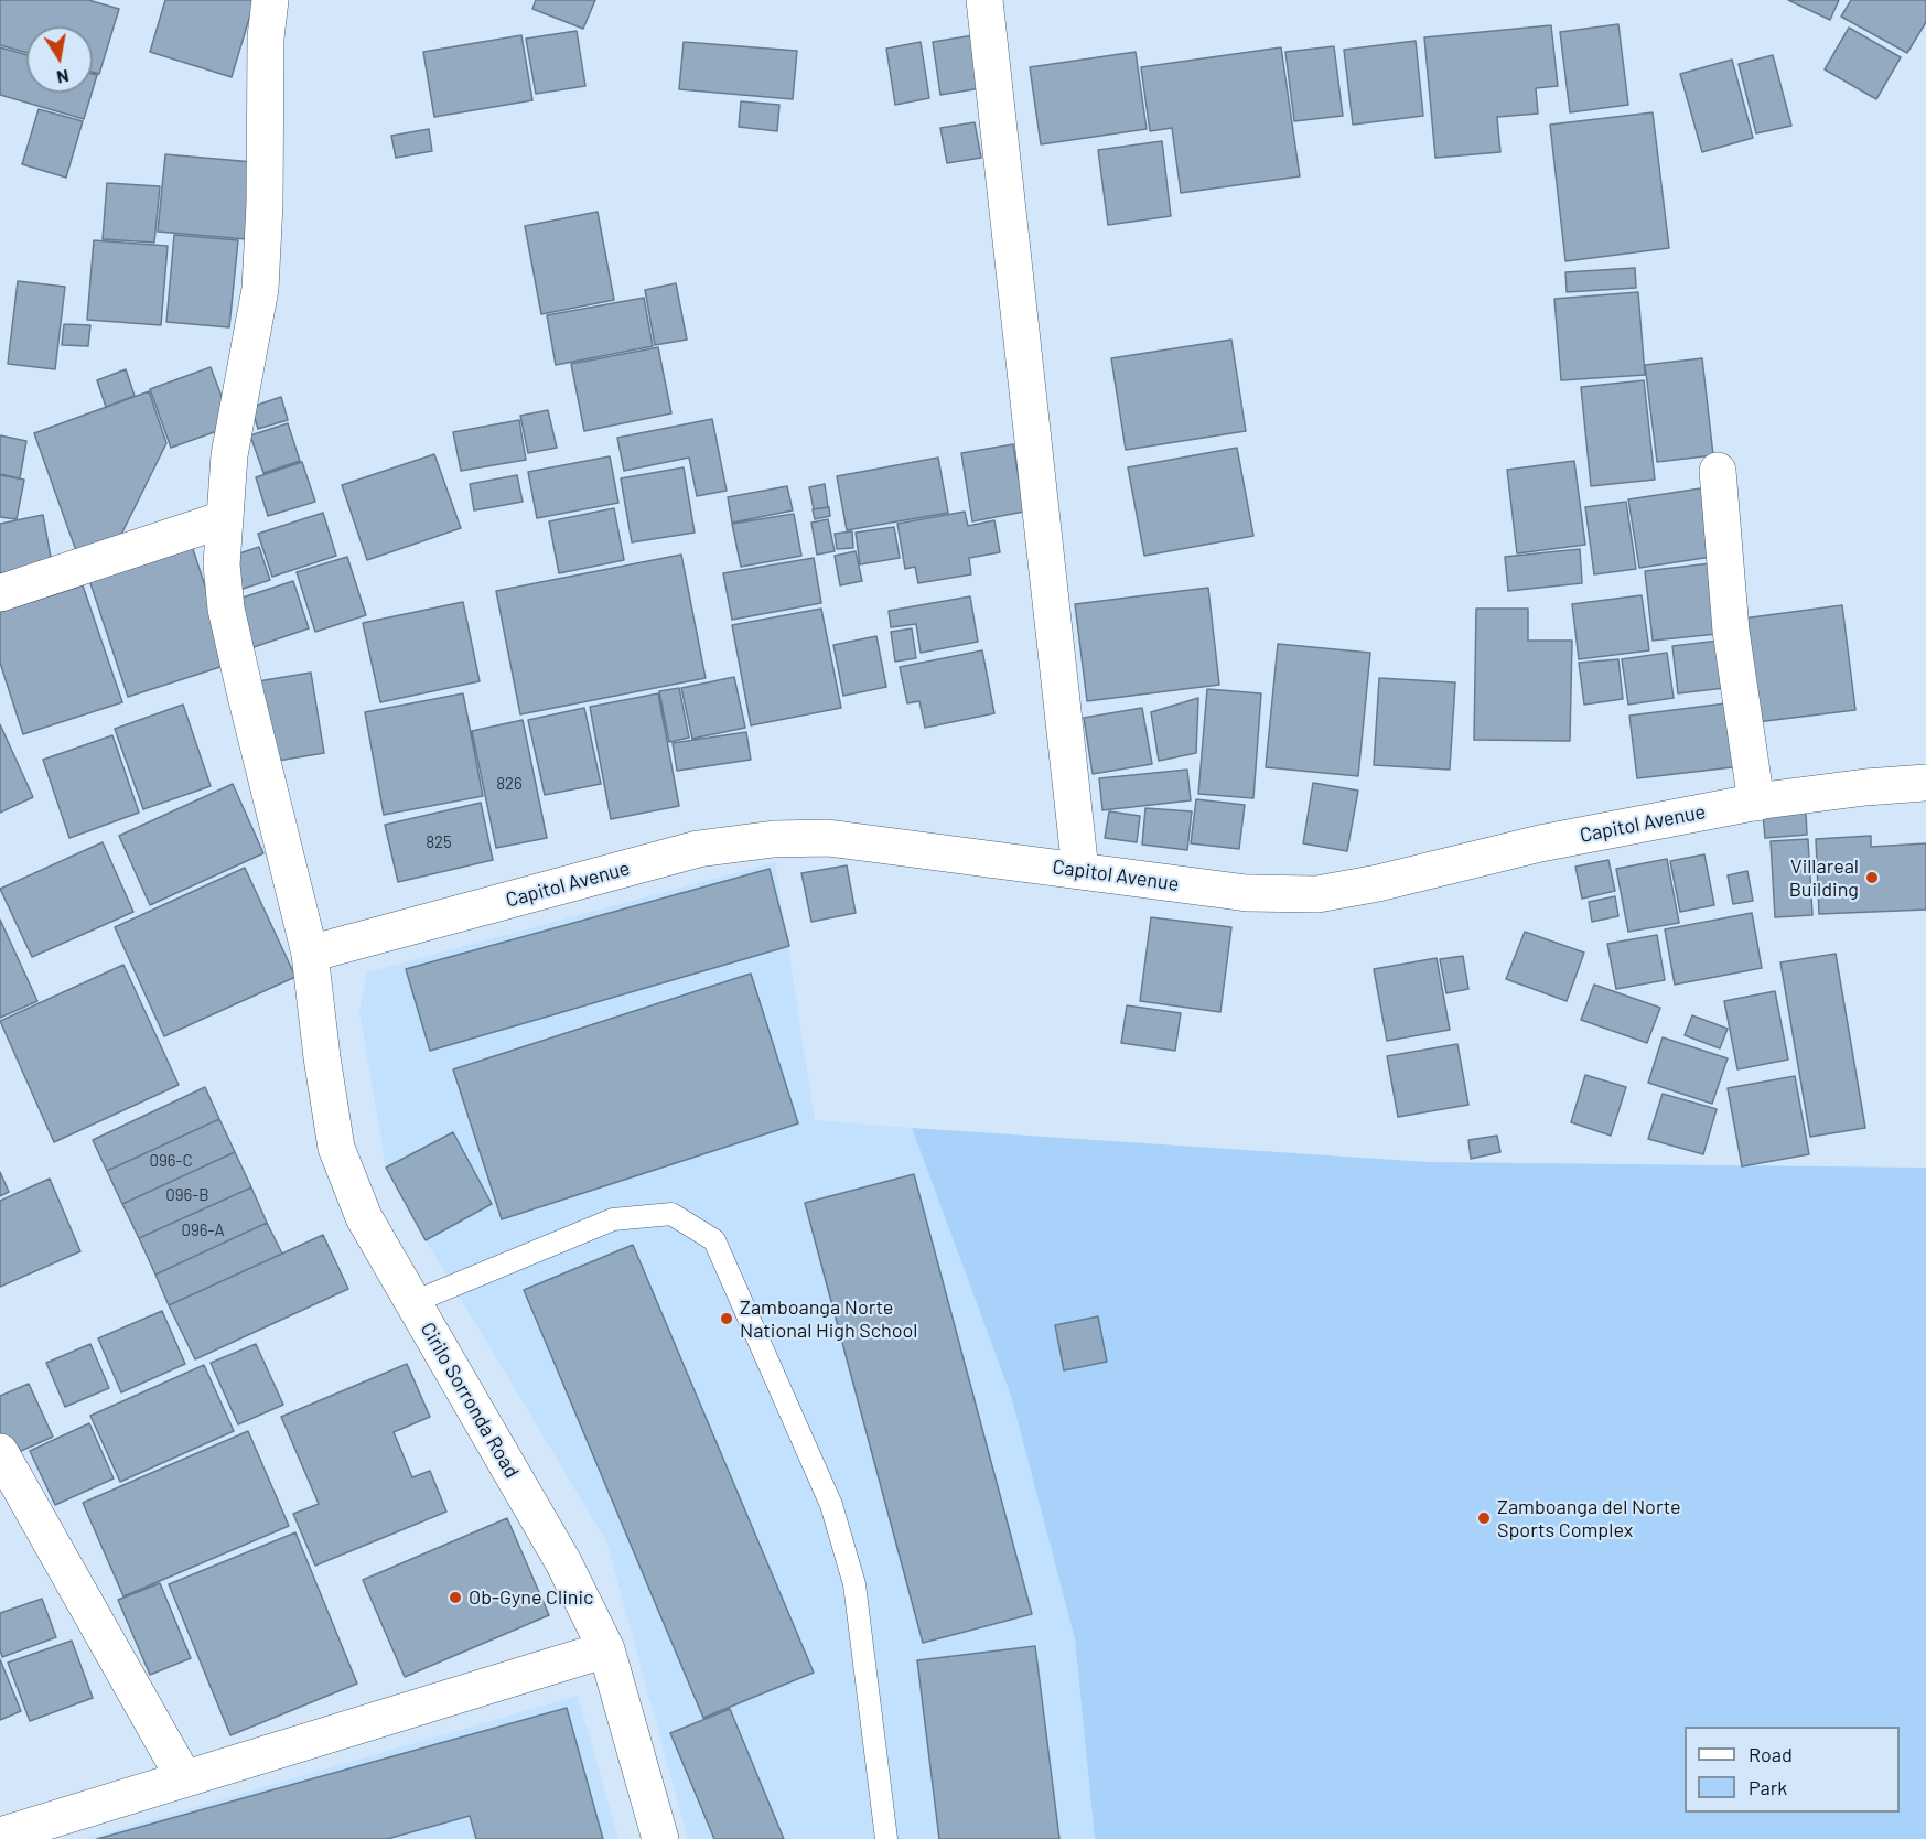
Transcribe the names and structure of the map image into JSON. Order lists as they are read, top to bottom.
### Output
{
  "streets": {
    "street": ["Capitol Avenue", "Cirilo Sorronda Road"]
  },
  "crossings": [
    ["Capitol Avenue", "Cirilo Sorronda Road"]
  ],
  "places": [
    "Villareal Building",
    "Zamboanga Norte National High School",
    "Zamboanga del Norte Sports Complex",
    "Ob-Gyne Clinic"
  ],
  "house_numbers": [
    "826",
    "825",
    "096-C",
    "096-B",
    "096-A"
  ],
  "legend": ["Road", "Park"],
  "north": "bottom"
}
